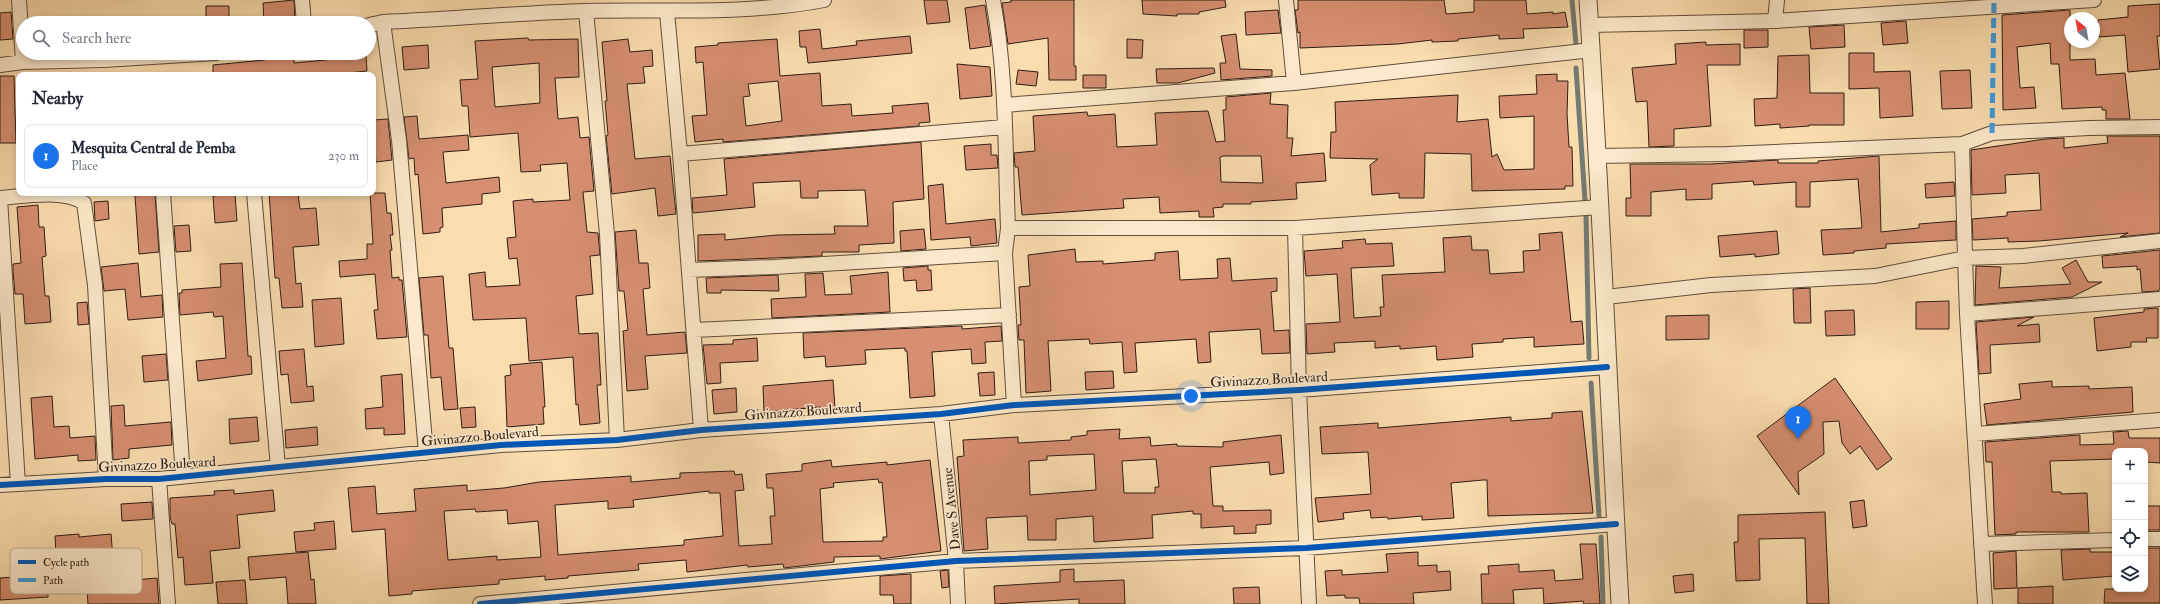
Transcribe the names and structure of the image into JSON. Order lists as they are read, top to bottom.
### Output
{
  "streets": {
    "street": ["Givinazzo Boulevard", "Dave S Avenue"]
  },
  "crossings": [
    ["Givinazzo Boulevard", "Dave S Avenue"]
  ],
  "legend": ["Cycle path", "Path"],
  "north": "top left",
  "page": {
    "search": "Search here",
    "heading": "Nearby",
    "list": [
      {
        "mark": "1",
        "name": "Mesquita Central de Pemba",
        "note": "Place",
        "value": "230 m"
      }
    ],
    "pins": "1",
    "map_buttons": ["+", "−"]
  }
}
